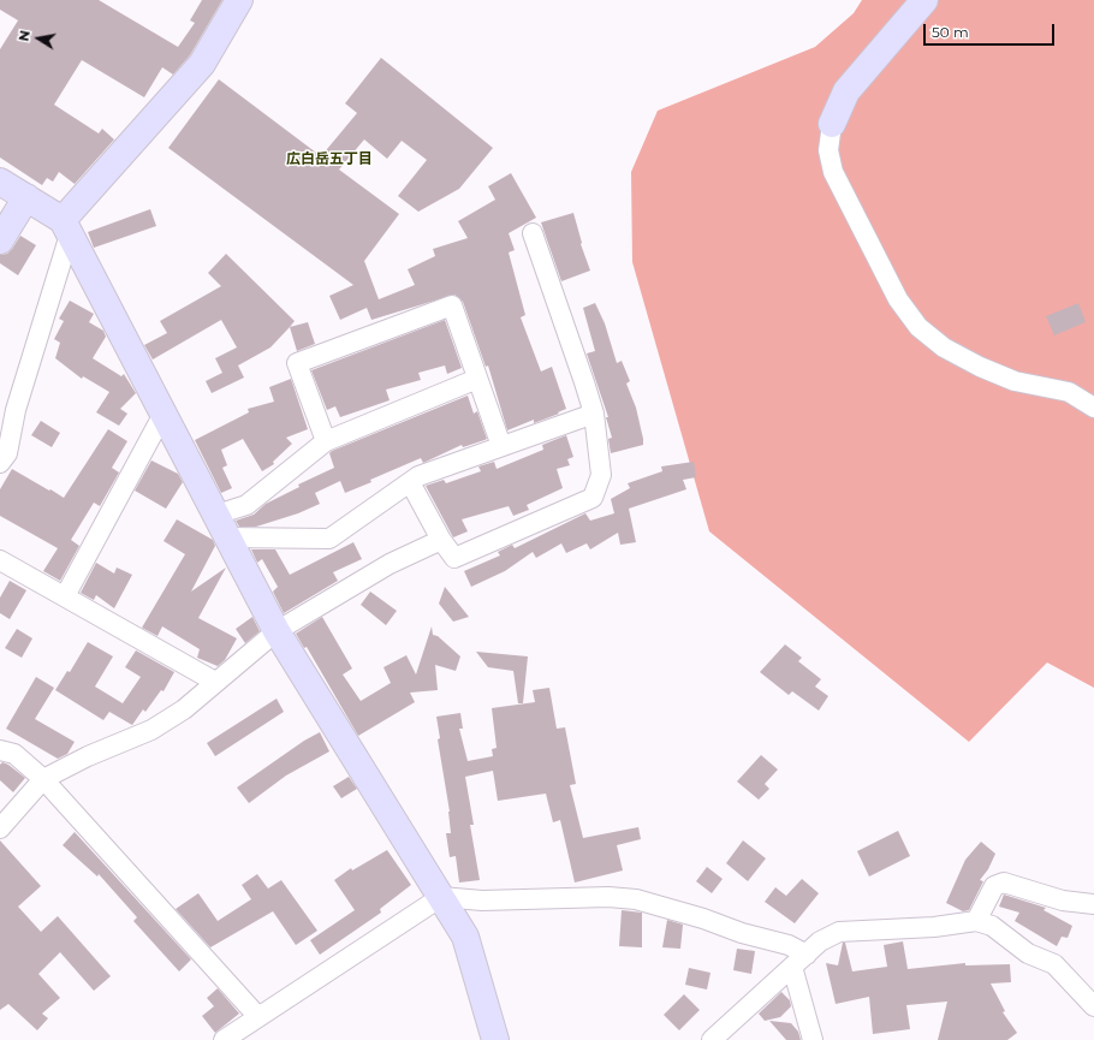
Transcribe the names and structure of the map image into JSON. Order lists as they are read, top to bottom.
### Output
{
  "districts": ["広白岳五丁目"],
  "scale_bar": "50 m",
  "north": "left"
}
